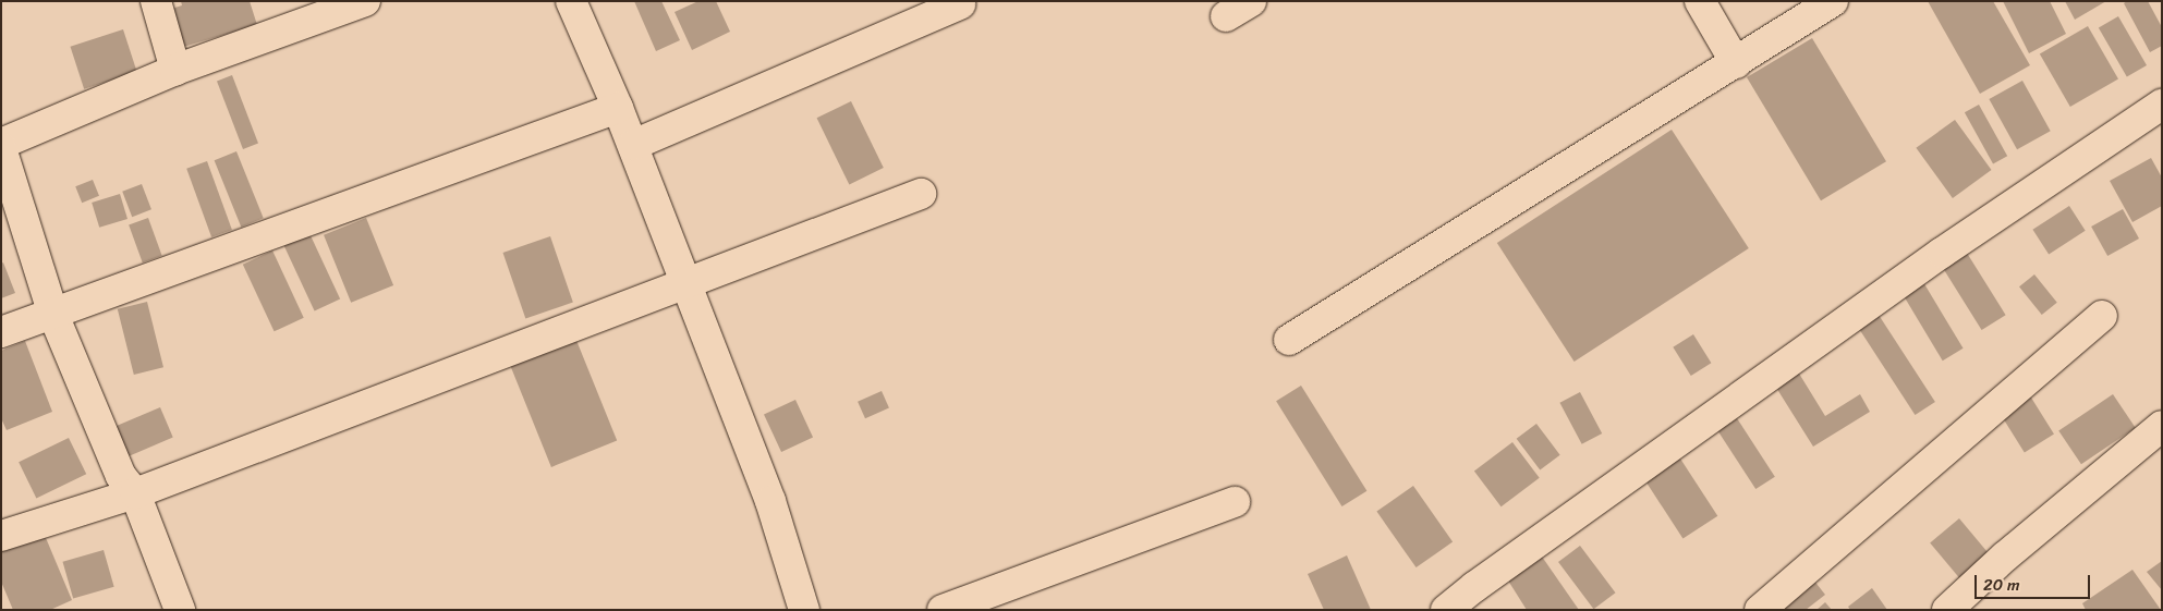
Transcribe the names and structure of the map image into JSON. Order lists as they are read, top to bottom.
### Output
{
  "scale_bar": "20 m"
}
